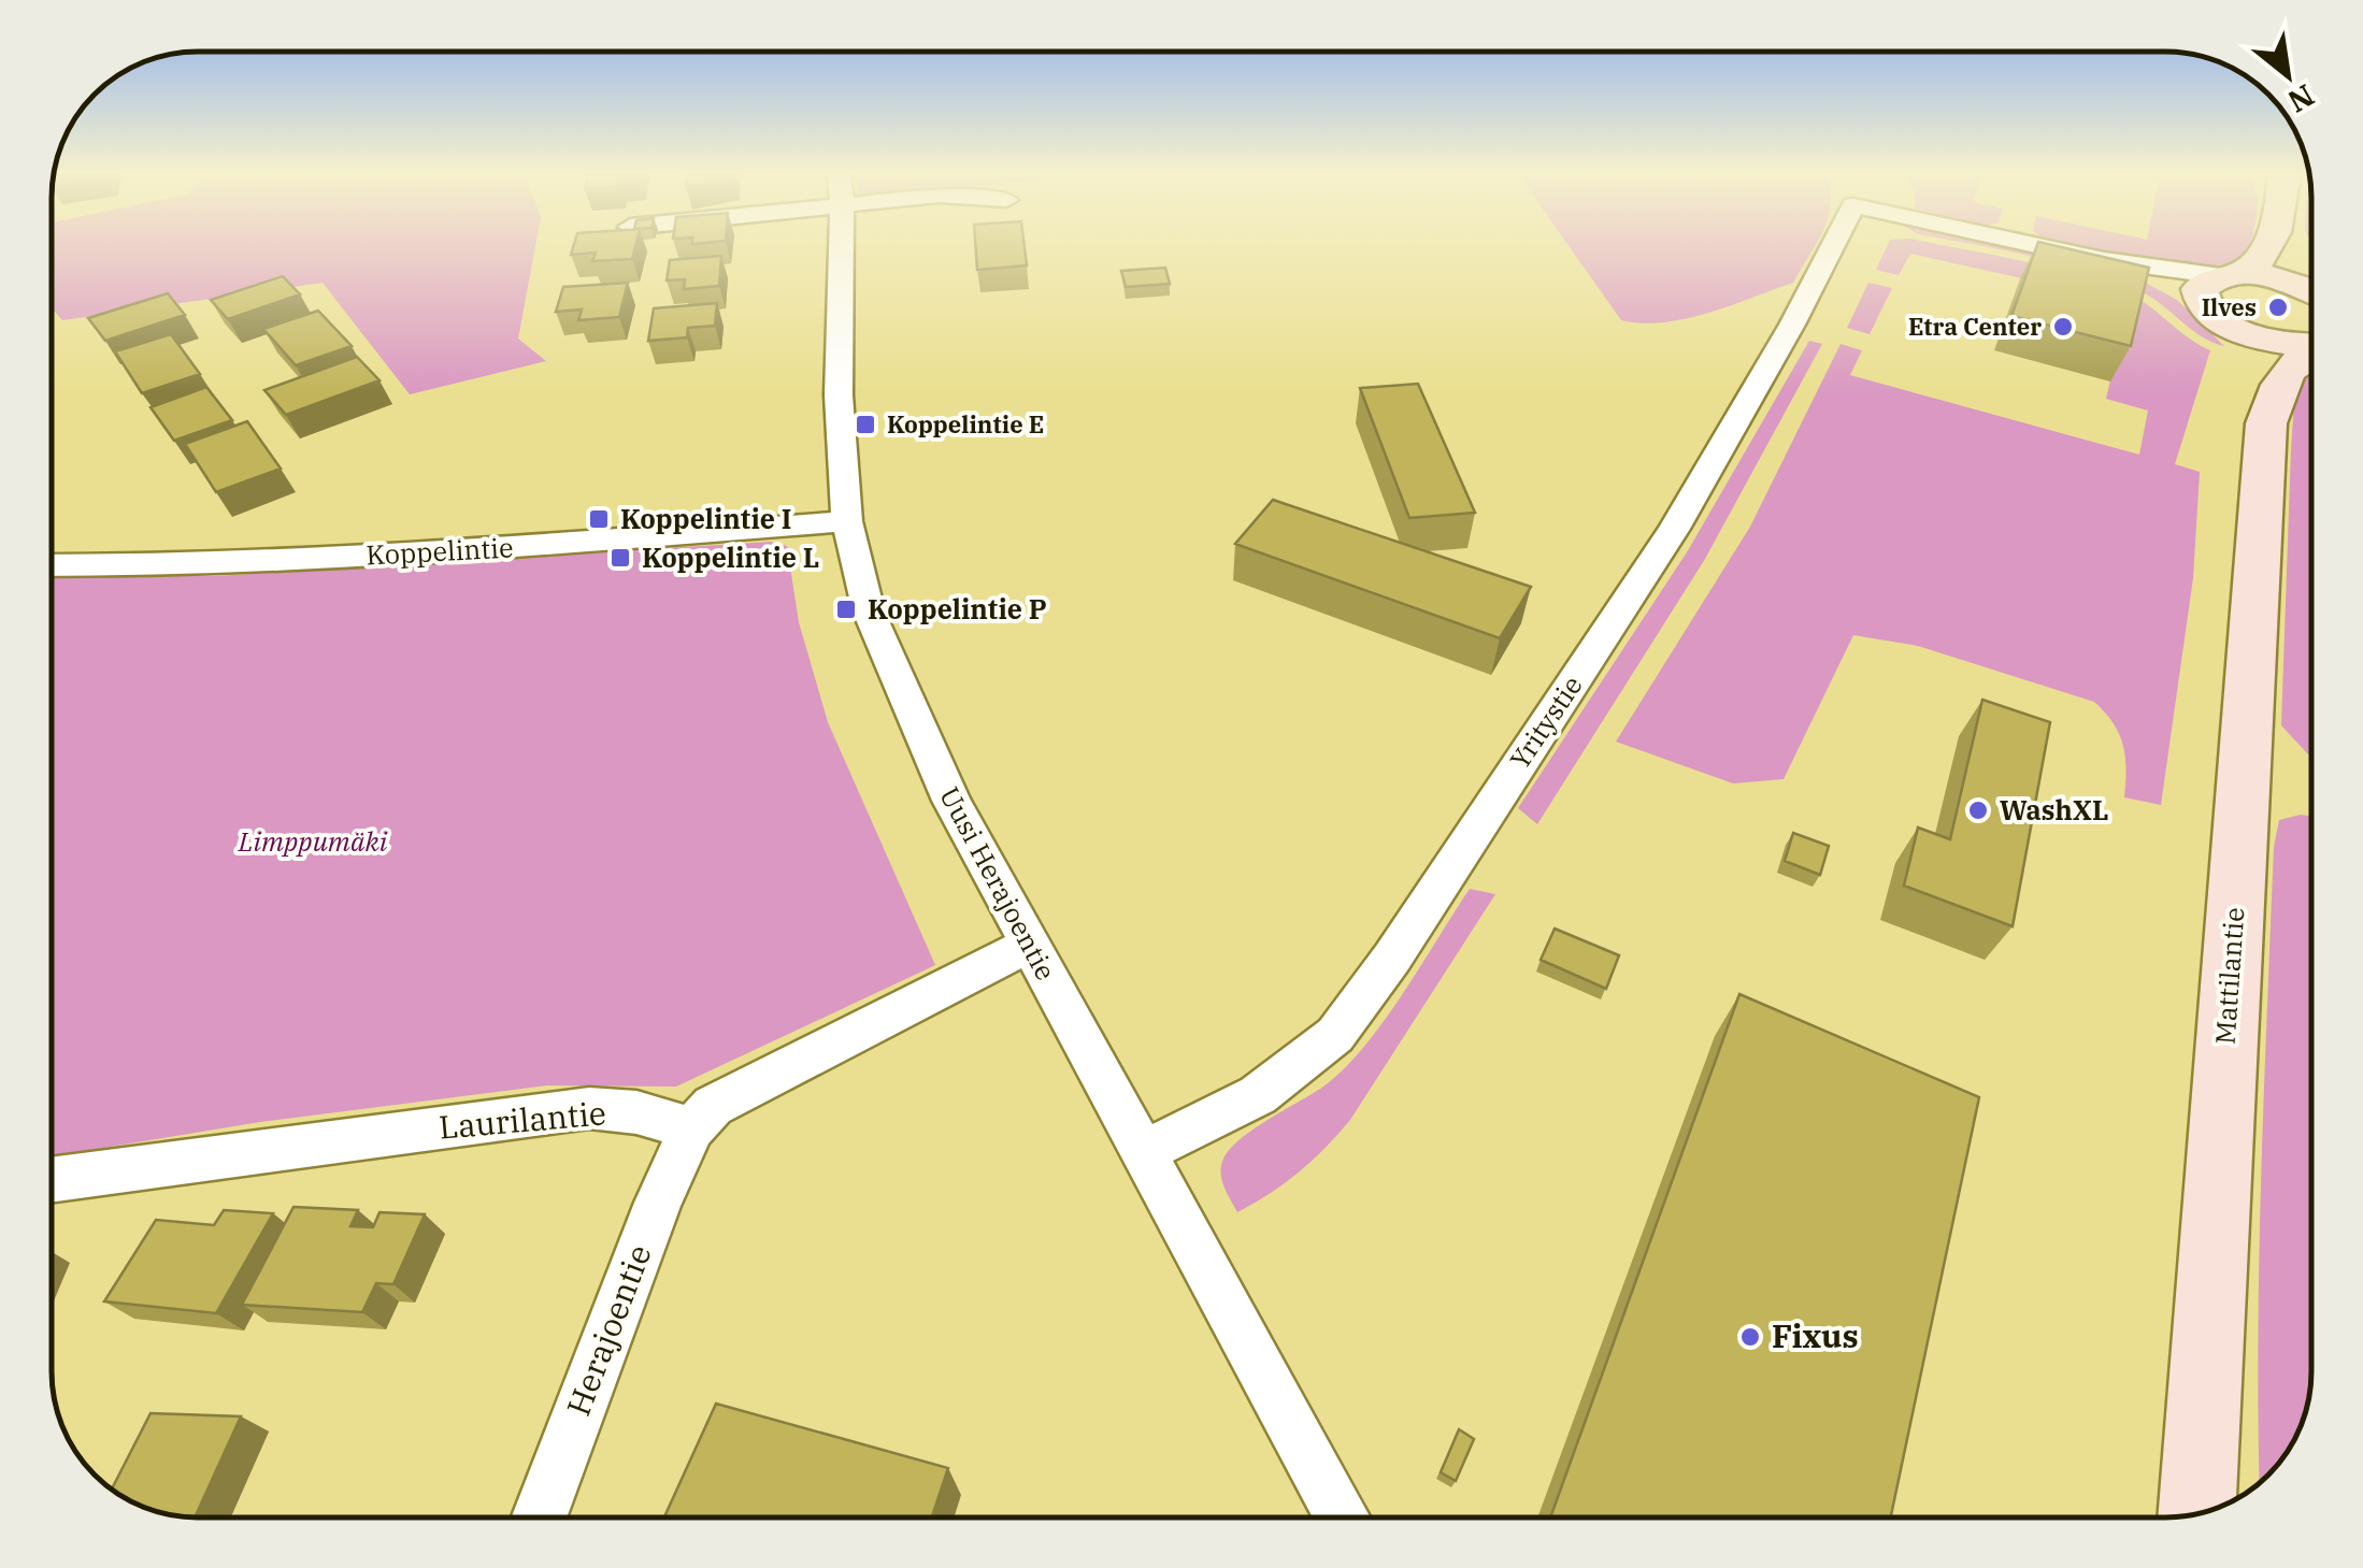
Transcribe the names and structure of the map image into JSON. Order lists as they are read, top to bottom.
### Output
{
  "streets": {
    "street": [
      "Koppelintie",
      "Yritystie",
      "Uusi Herajoentie",
      "Mattilantie",
      "Laurilantie",
      "Herajoentie"
    ]
  },
  "crossings": [
    ["Koppelintie", "Uusi Herajoentie"],
    ["Yritystie", "Uusi Herajoentie"],
    ["Laurilantie", "Herajoentie"]
  ],
  "parks": ["Limppumäki"],
  "places": {
    "other": [
      "Ilves",
      "Etra Center",
      "WashXL",
      "Fixus"
    ],
    "transit": [
      "Koppelintie E",
      "Koppelintie I",
      "Koppelintie L",
      "Koppelintie P"
    ]
  },
  "north": "bottom right"
}
